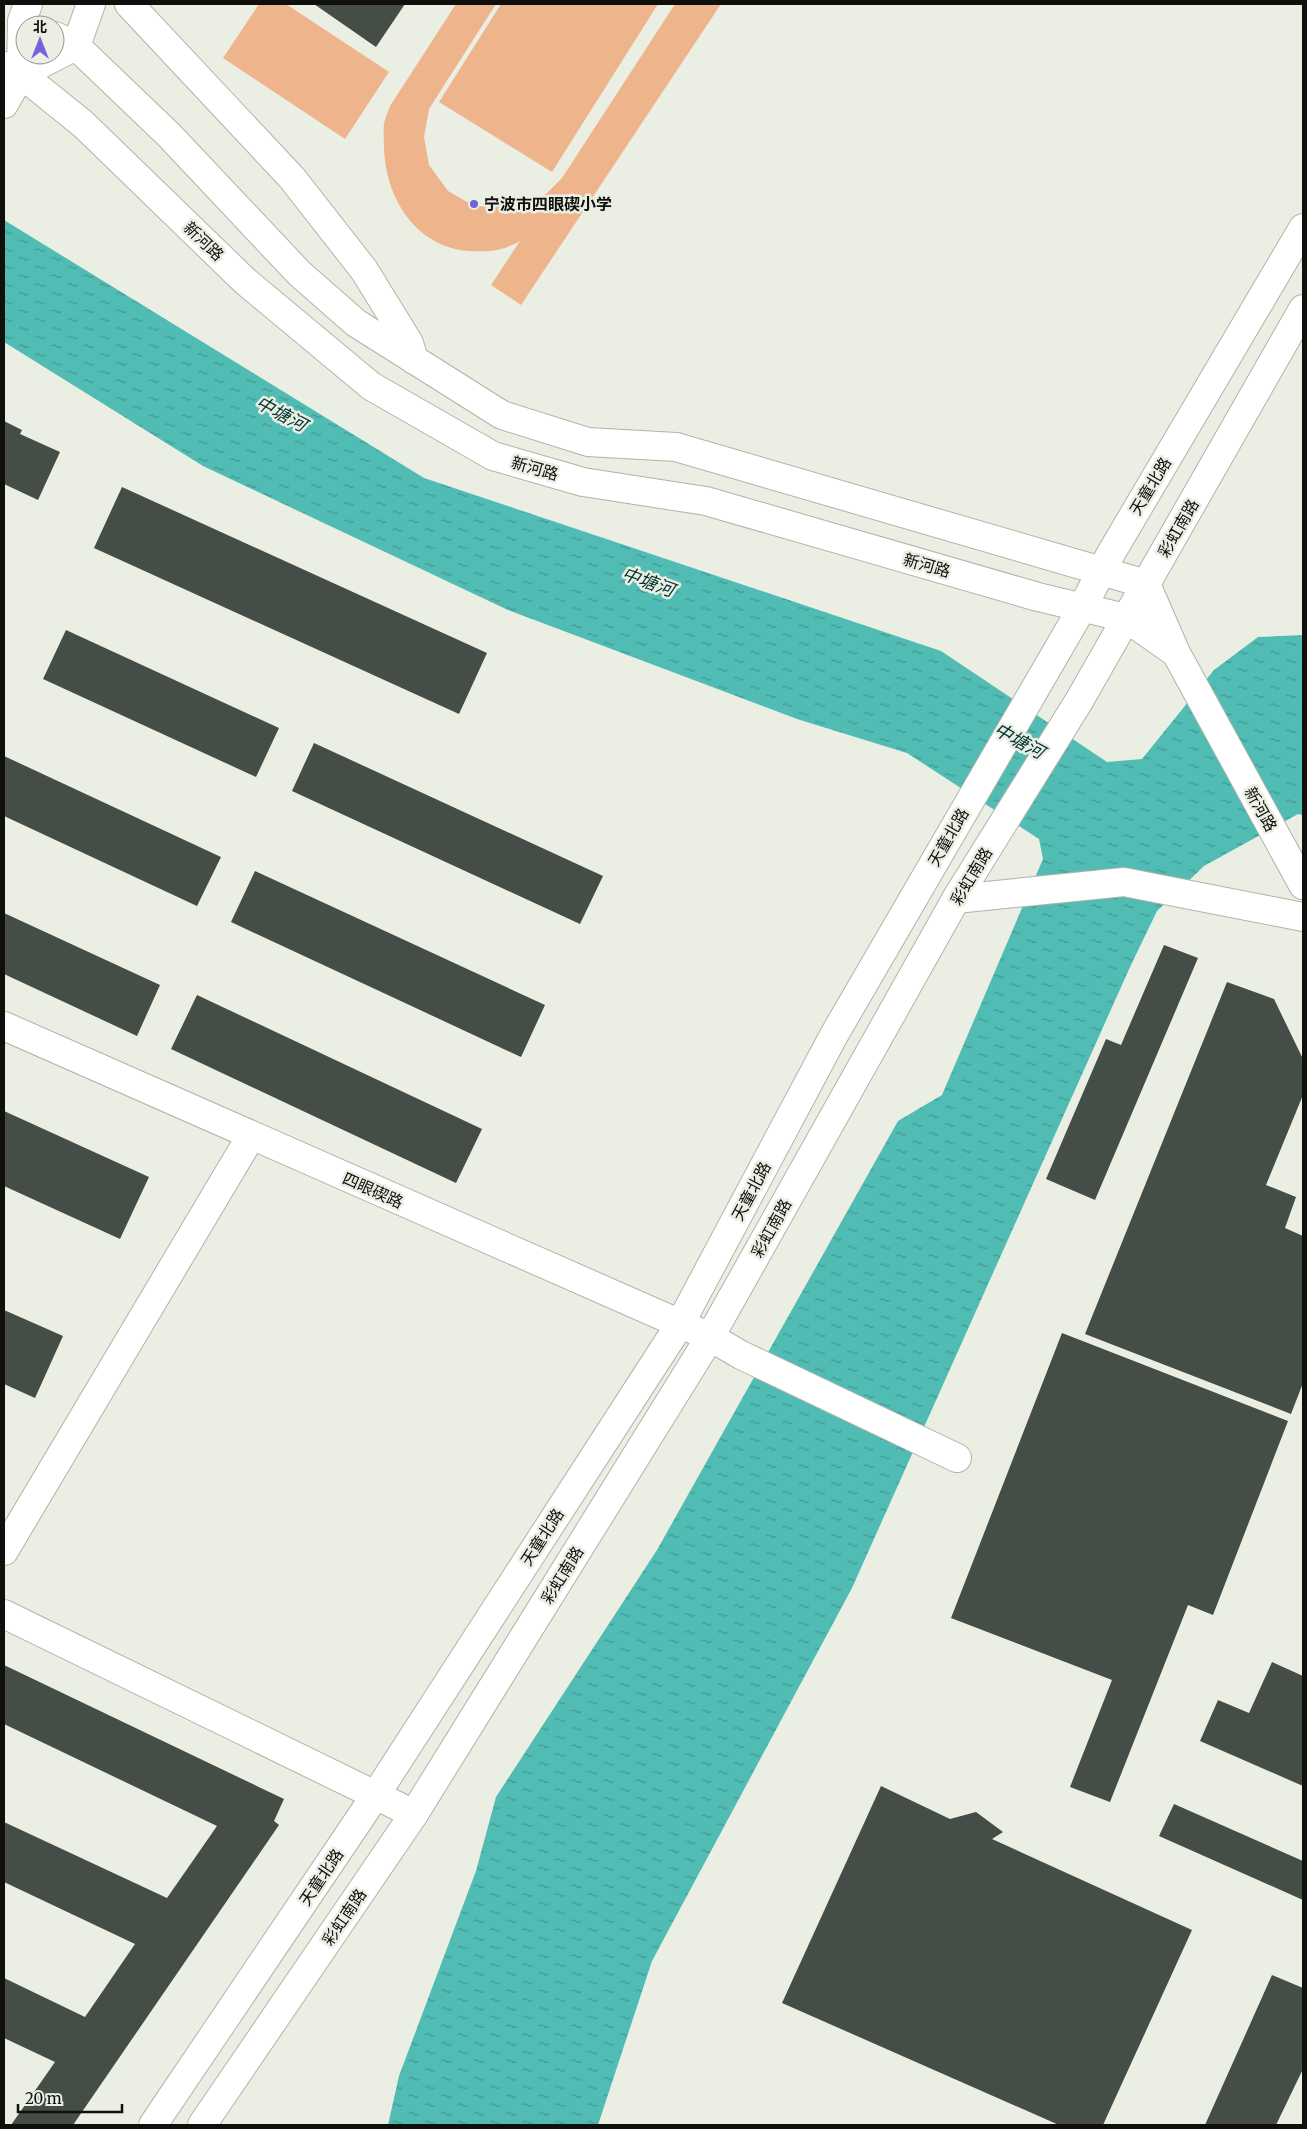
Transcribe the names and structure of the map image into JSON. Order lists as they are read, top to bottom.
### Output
{
  "streets": {
    "main road": [
      "新河路",
      "天童北路",
      "彩虹南路",
      "四眼碶路"
    ]
  },
  "crossings": [
    ["新河路", "天童北路"],
    ["新河路", "彩虹南路"],
    ["天童北路", "四眼碶路"],
    ["彩虹南路", "四眼碶路"]
  ],
  "water": ["中塘河"],
  "places": ["宁波市四眼碶小学"],
  "scale_bar": "20 m",
  "north": "top"
}
